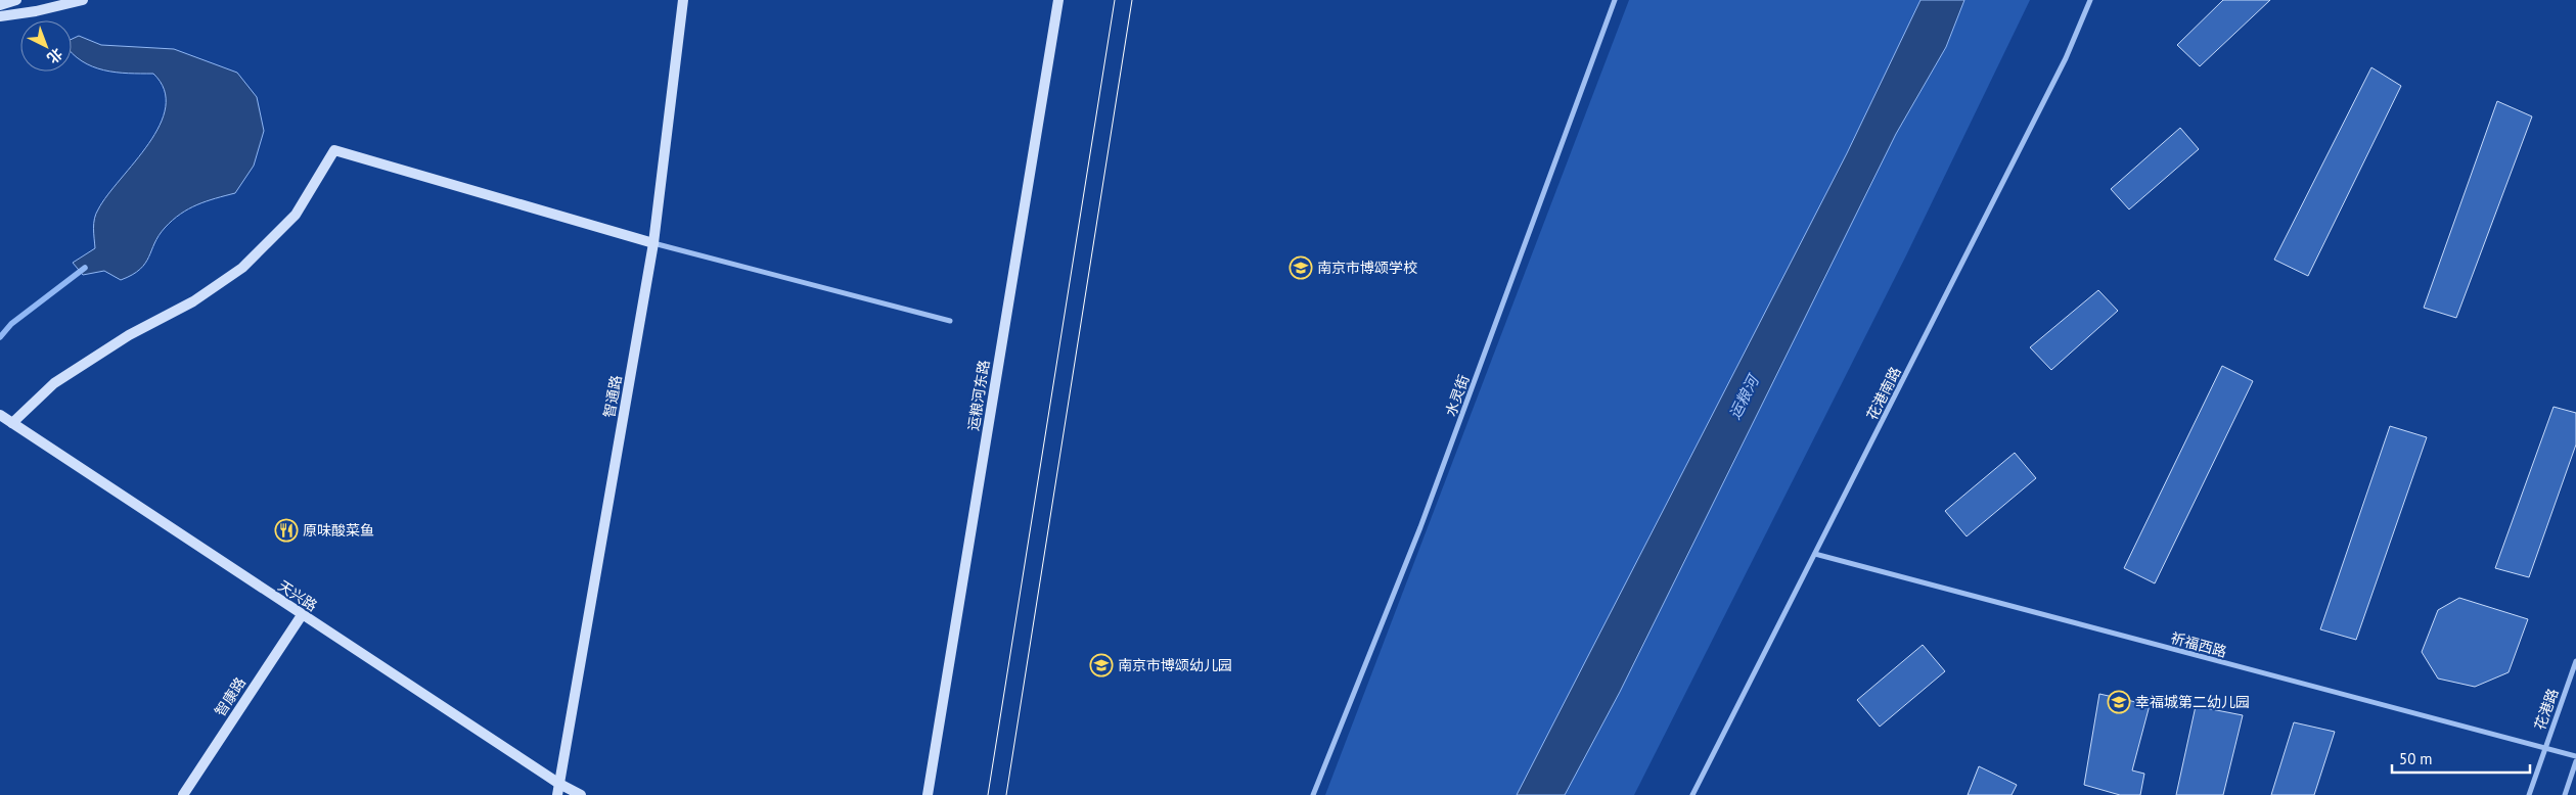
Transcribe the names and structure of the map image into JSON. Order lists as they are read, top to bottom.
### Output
{
  "streets": {
    "street": [
      "花港南路",
      "运粮河东路",
      "水灵街",
      "智通路",
      "天兴路",
      "祈福西路",
      "智康路",
      "花港路"
    ]
  },
  "crossings": [
    ["花港南路", "祈福西路"],
    ["智通路", "天兴路"],
    ["天兴路", "智康路"],
    ["祈福西路", "花港路"]
  ],
  "water": ["运粮河"],
  "places": {
    "school or university": ["南京市博颂学校", "南京市博颂幼儿园", "幸福城第二幼儿园"],
    "restaurant": ["原味酸菜鱼"]
  },
  "scale_bar": "50 m",
  "north": "bottom right"
}
